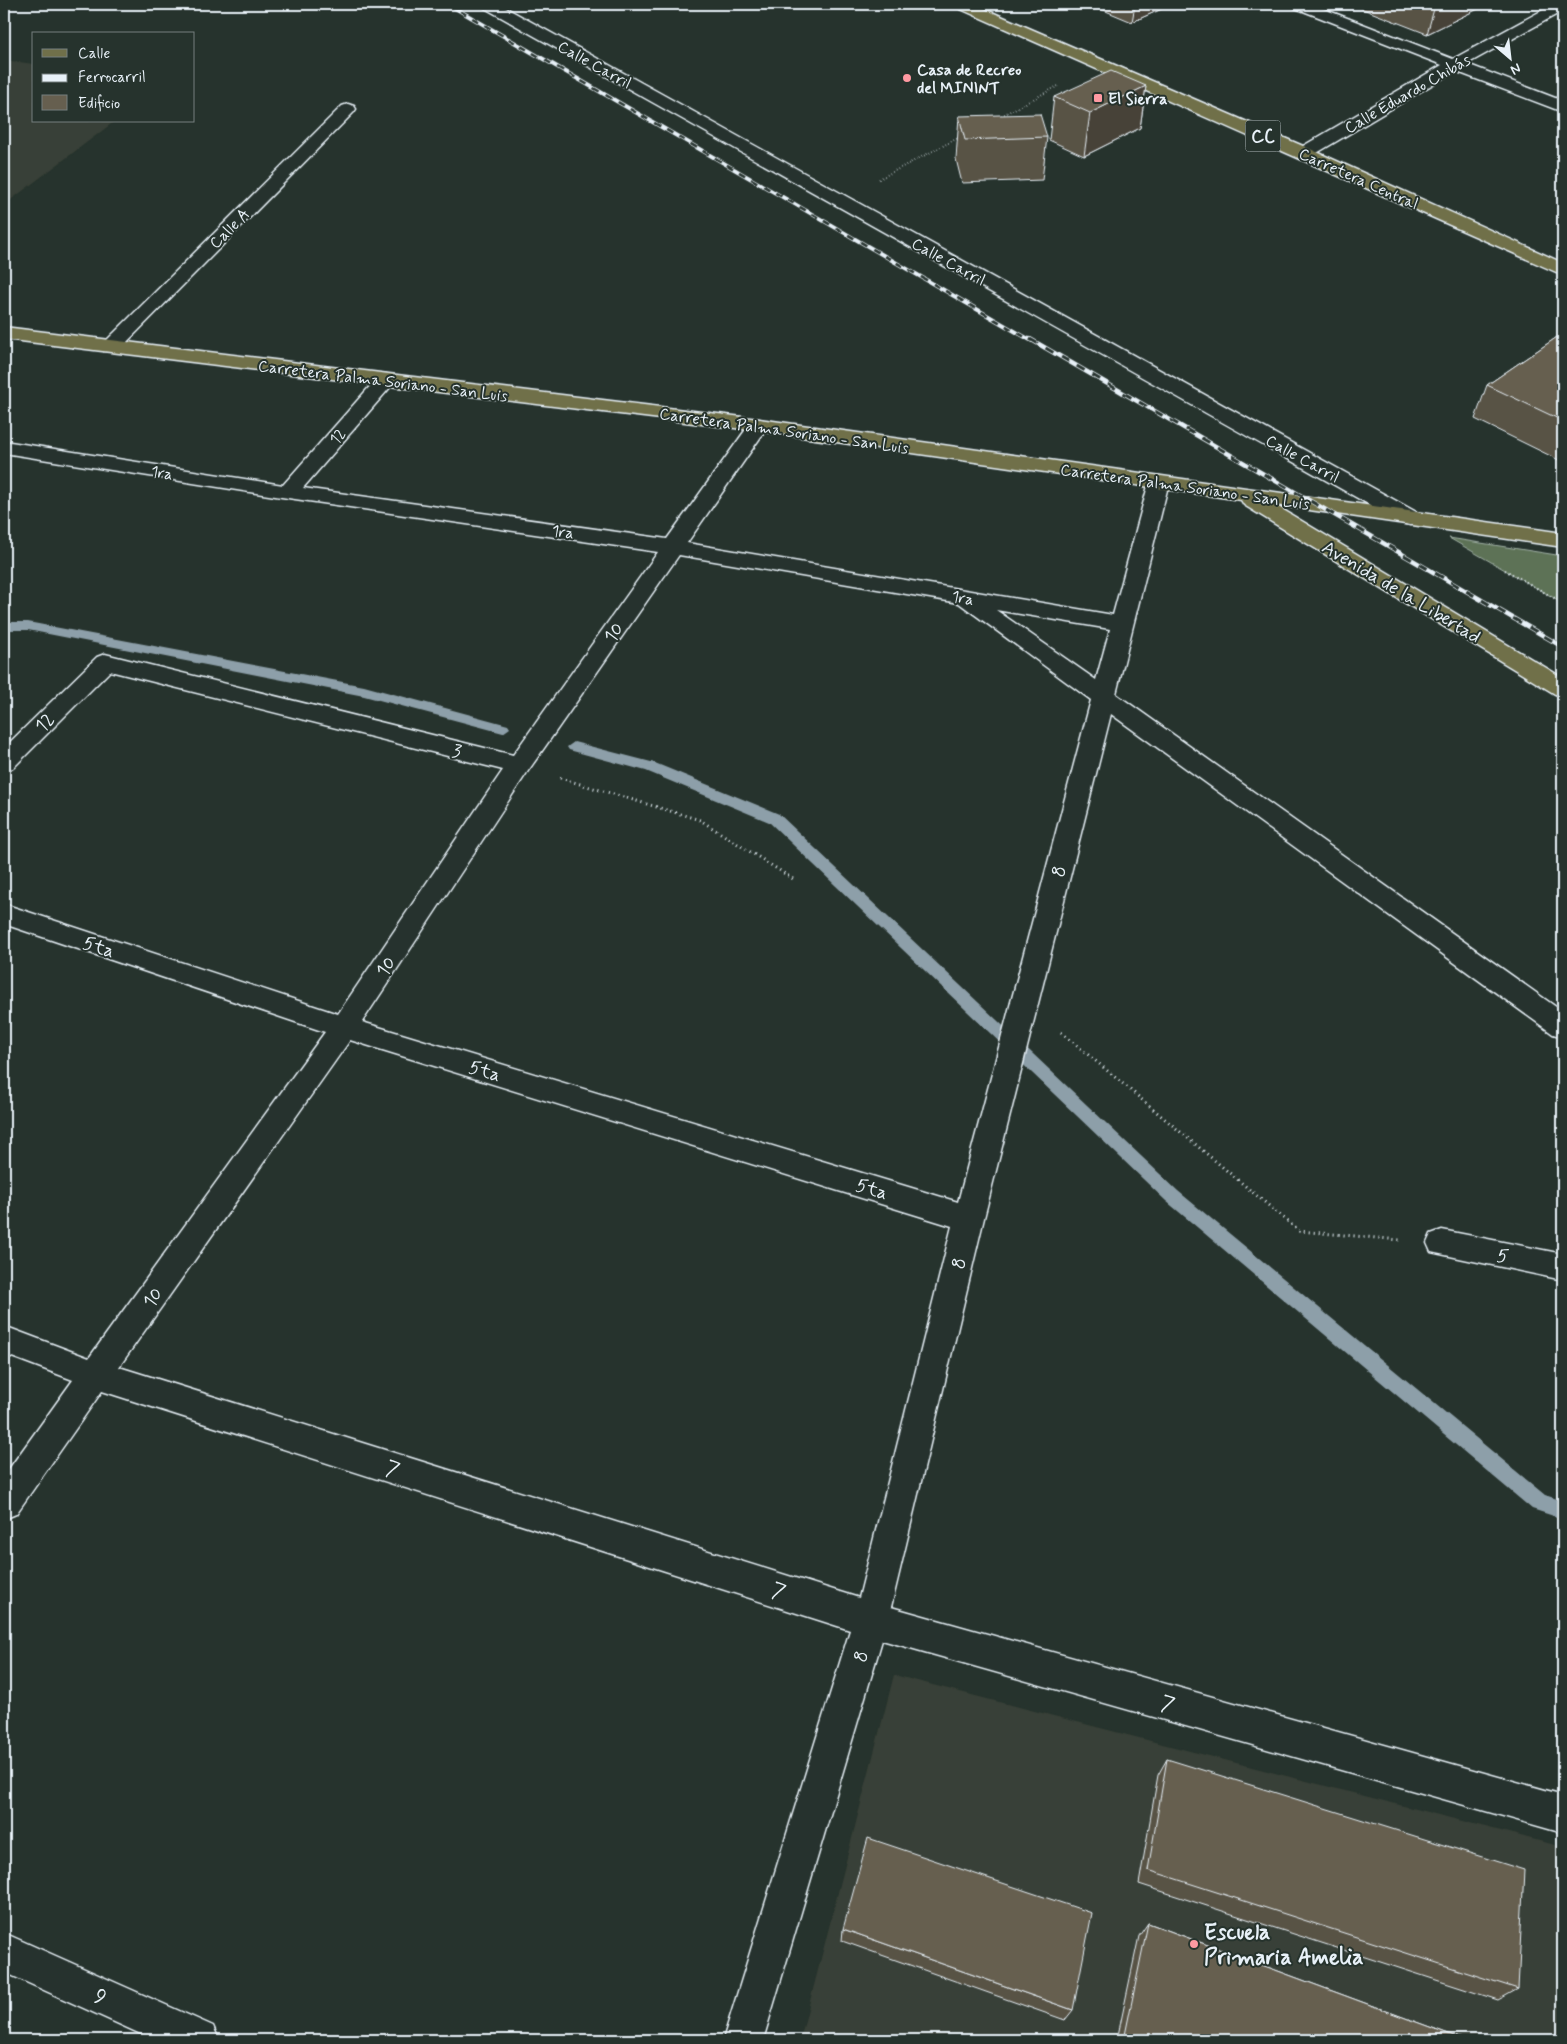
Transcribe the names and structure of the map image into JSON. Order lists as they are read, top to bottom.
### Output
{
  "streets": {
    "main road": [
      "CC",
      "Carretera Central",
      "Carretera Palma Soriano - San Luis",
      "Avenida de la Libertad"
    ],
    "street": [
      "Calle Carril",
      "Calle Eduardo Chibás",
      "Calle A",
      "12",
      "1ra",
      "10",
      "3",
      "8",
      "5ta",
      "5",
      "7",
      "9"
    ]
  },
  "crossings": [
    ["Calle Carril", "Carretera Palma Soriano - San Luis"],
    ["Calle Eduardo Chibás", "Carretera Central"],
    ["Calle A", "Carretera Palma Soriano - San Luis"],
    ["Carretera Palma Soriano - San Luis", "12"],
    ["Carretera Palma Soriano - San Luis", "Avenida de la Libertad"],
    ["Carretera Palma Soriano - San Luis", "10"],
    ["Carretera Palma Soriano - San Luis", "8"],
    ["12", "1ra"],
    ["12", "3"],
    ["1ra", "10"],
    ["1ra", "8"],
    ["10", "3"],
    ["10", "5ta"],
    ["10", "7"],
    ["8", "5ta"],
    ["8", "7"]
  ],
  "places": {
    "other": ["Casa de Recreo del MININT", "Escuela Primaria Amelia"],
    "transit": ["El Sierra"]
  },
  "legend": ["Calle", "Ferrocarril", "Edificio"],
  "north": "bottom right"
}
